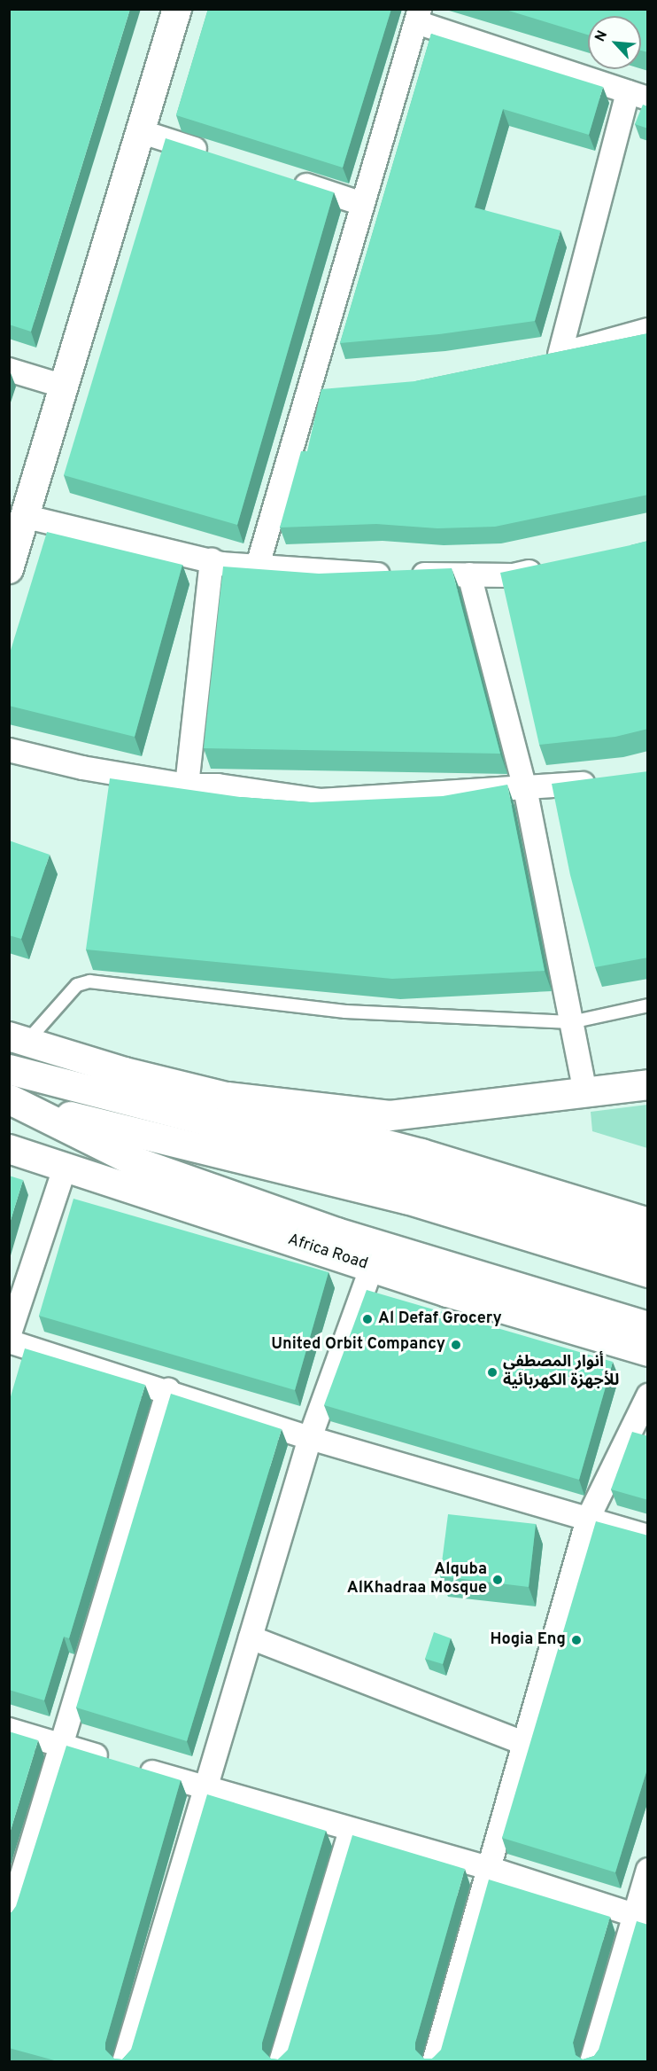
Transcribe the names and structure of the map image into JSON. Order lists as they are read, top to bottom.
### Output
{
  "streets": {
    "street": ["Africa Road"]
  },
  "places": [
    "Al Defaf Grocery",
    "United Orbit Compancy",
    "أنوار المصطفى للأجهزة الكهربائية",
    "Alquba AlKhadraa Mosque",
    "Hogia Eng"
  ],
  "north": "top left"
}
